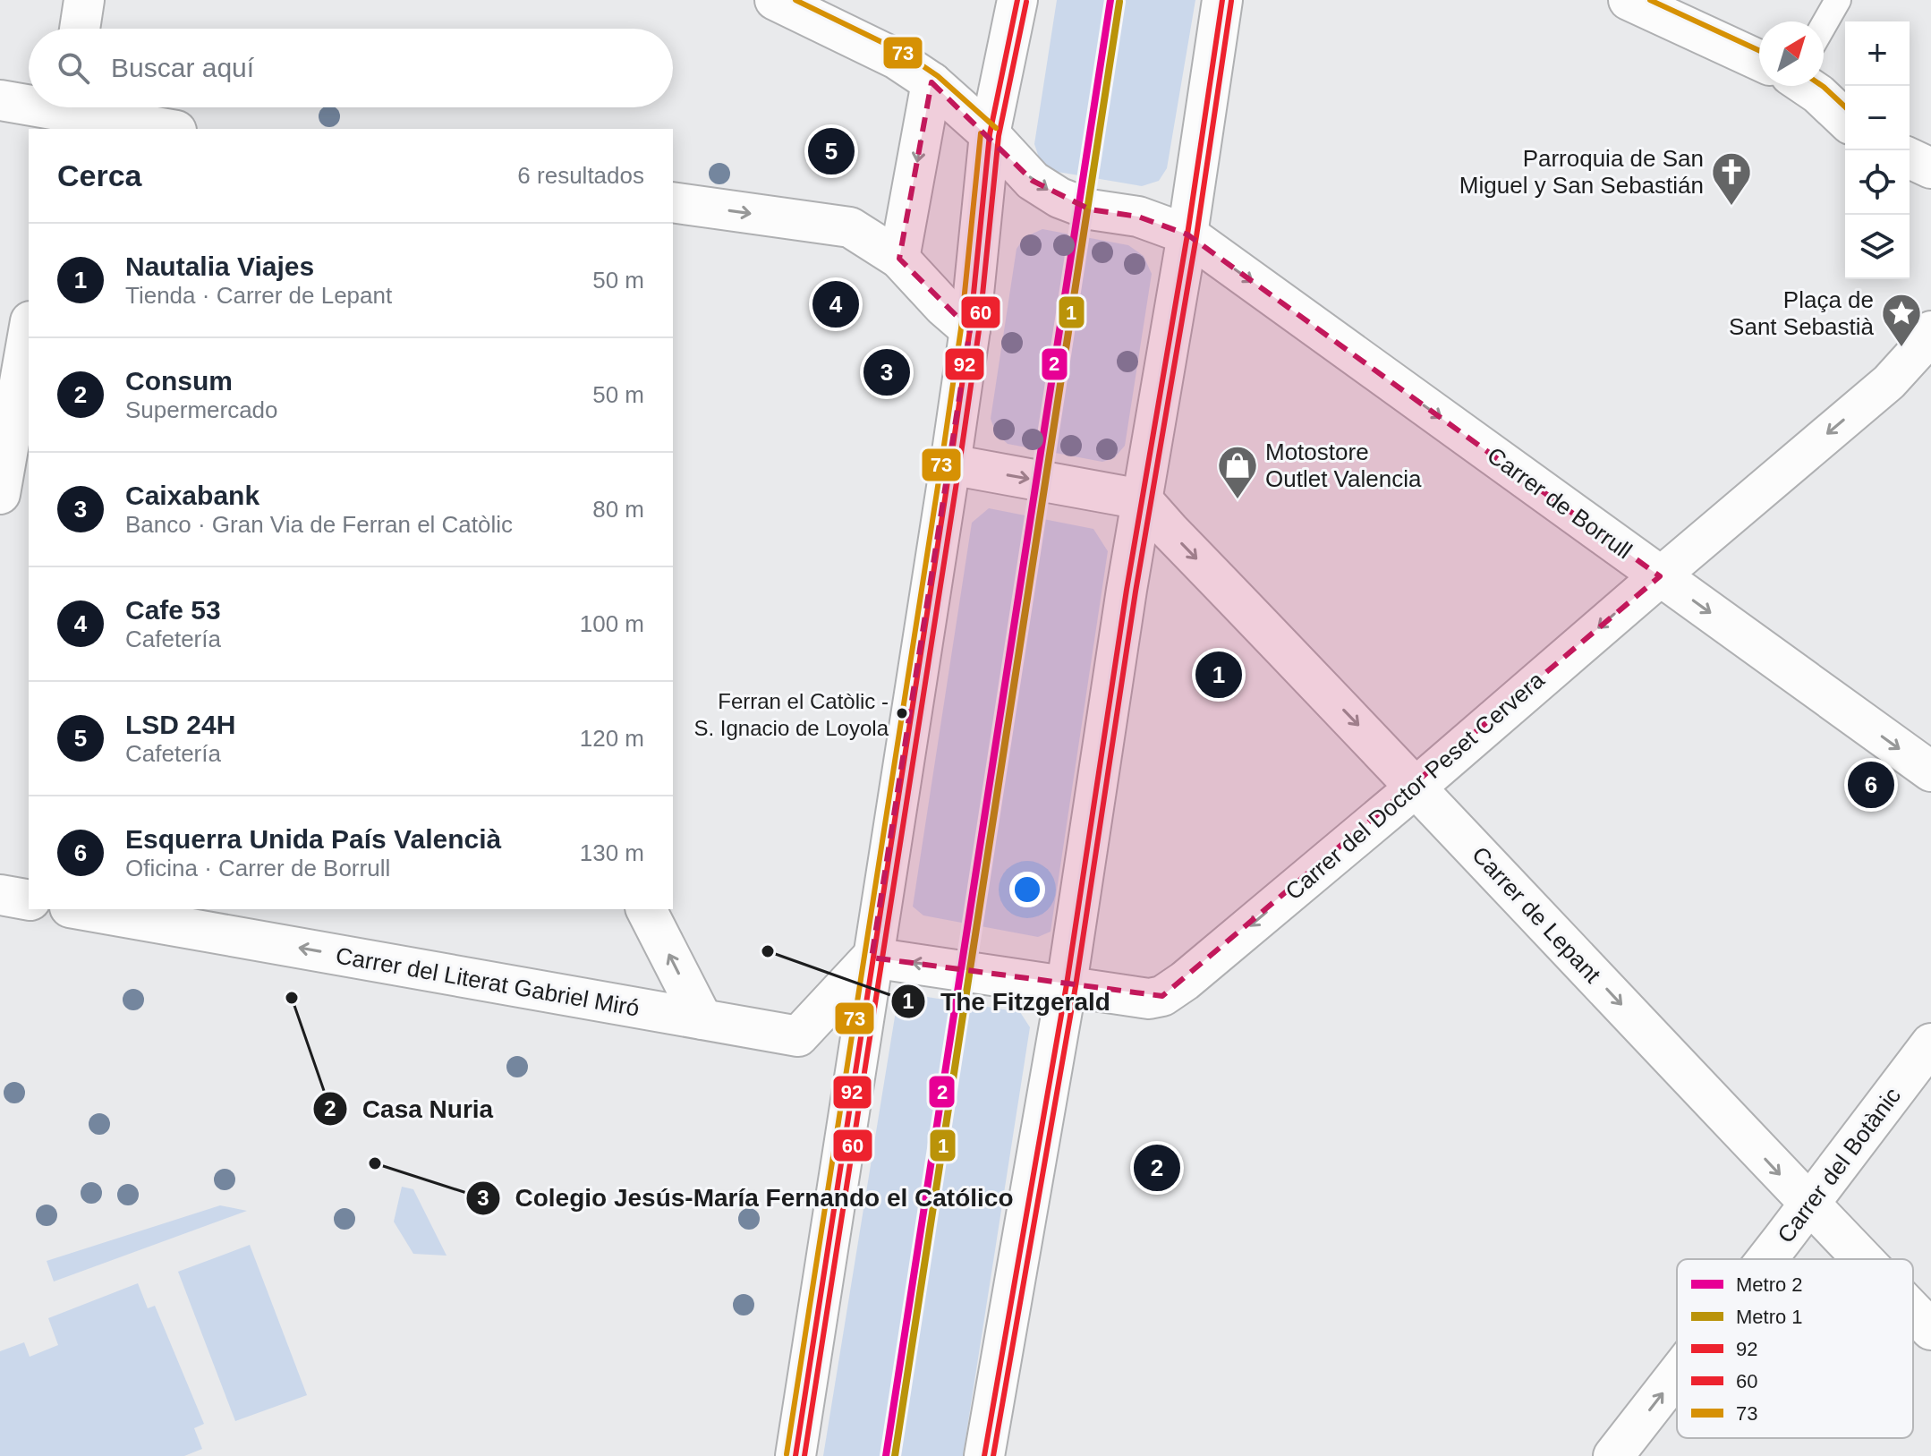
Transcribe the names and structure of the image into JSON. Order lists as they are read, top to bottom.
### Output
{
  "streets": {
    "street": [
      "Carrer de Borrull",
      "Carrer del Doctor Peset Cervera",
      "Carrer de Lepant",
      "Carrer del Literat Gabriel Miró",
      "Carrer del Botànic"
    ]
  },
  "crossings": [
    ["Carrer de Borrull", "Carrer del Doctor Peset Cervera"],
    ["Carrer del Doctor Peset Cervera", "Carrer de Lepant"],
    ["Carrer del Doctor Peset Cervera", "Carrer del Literat Gabriel Miró"],
    ["Carrer de Lepant", "Carrer del Botànic"]
  ],
  "one_way": [
    "Carrer de Borrull",
    "Carrer del Doctor Peset Cervera",
    "Carrer de Lepant",
    "Carrer del Literat Gabriel Miró",
    "Carrer del Botànic"
  ],
  "places": {
    "church": ["Parroquia de San Miguel y San Sebastián"],
    "place": ["Plaça de Sant Sebastià"],
    "shop": ["Motostore Outlet Valencia"],
    "other": [
      "Ferran el Catòlic - S. Ignacio de Loyola",
      "The Fitzgerald",
      "Casa Nuria",
      "Colegio Jesús-María Fernando el Católico"
    ]
  },
  "lines": [
    "metro line 2",
    "transit line 92",
    "transit line 73",
    "transit line 60",
    "metro line 1"
  ],
  "legend": [
    "Metro 2",
    "Metro 1",
    "92",
    "60",
    "73"
  ],
  "north": "top right",
  "page": {
    "map_buttons": ["+", "−"],
    "search": "Buscar aquí",
    "pins": [
      "5",
      "4",
      "3",
      "1",
      "6",
      "2"
    ],
    "heading": ["Cerca", "6 resultados"],
    "list": [
      {
        "mark": "1",
        "name": "Nautalia Viajes",
        "note": "Tienda · Carrer de Lepant",
        "value": "50 m"
      },
      {
        "mark": "2",
        "name": "Consum",
        "note": "Supermercado",
        "value": "50 m"
      },
      {
        "mark": "3",
        "name": "Caixabank",
        "note": "Banco · Gran Via de Ferran el Catòlic",
        "value": "80 m"
      },
      {
        "mark": "4",
        "name": "Cafe 53",
        "note": "Cafetería",
        "value": "100 m"
      },
      {
        "mark": "5",
        "name": "LSD 24H",
        "note": "Cafetería",
        "value": "120 m"
      },
      {
        "mark": "6",
        "name": "Esquerra Unida País Valencià",
        "note": "Oficina · Carrer de Borrull",
        "value": "130 m"
      }
    ]
  }
}
